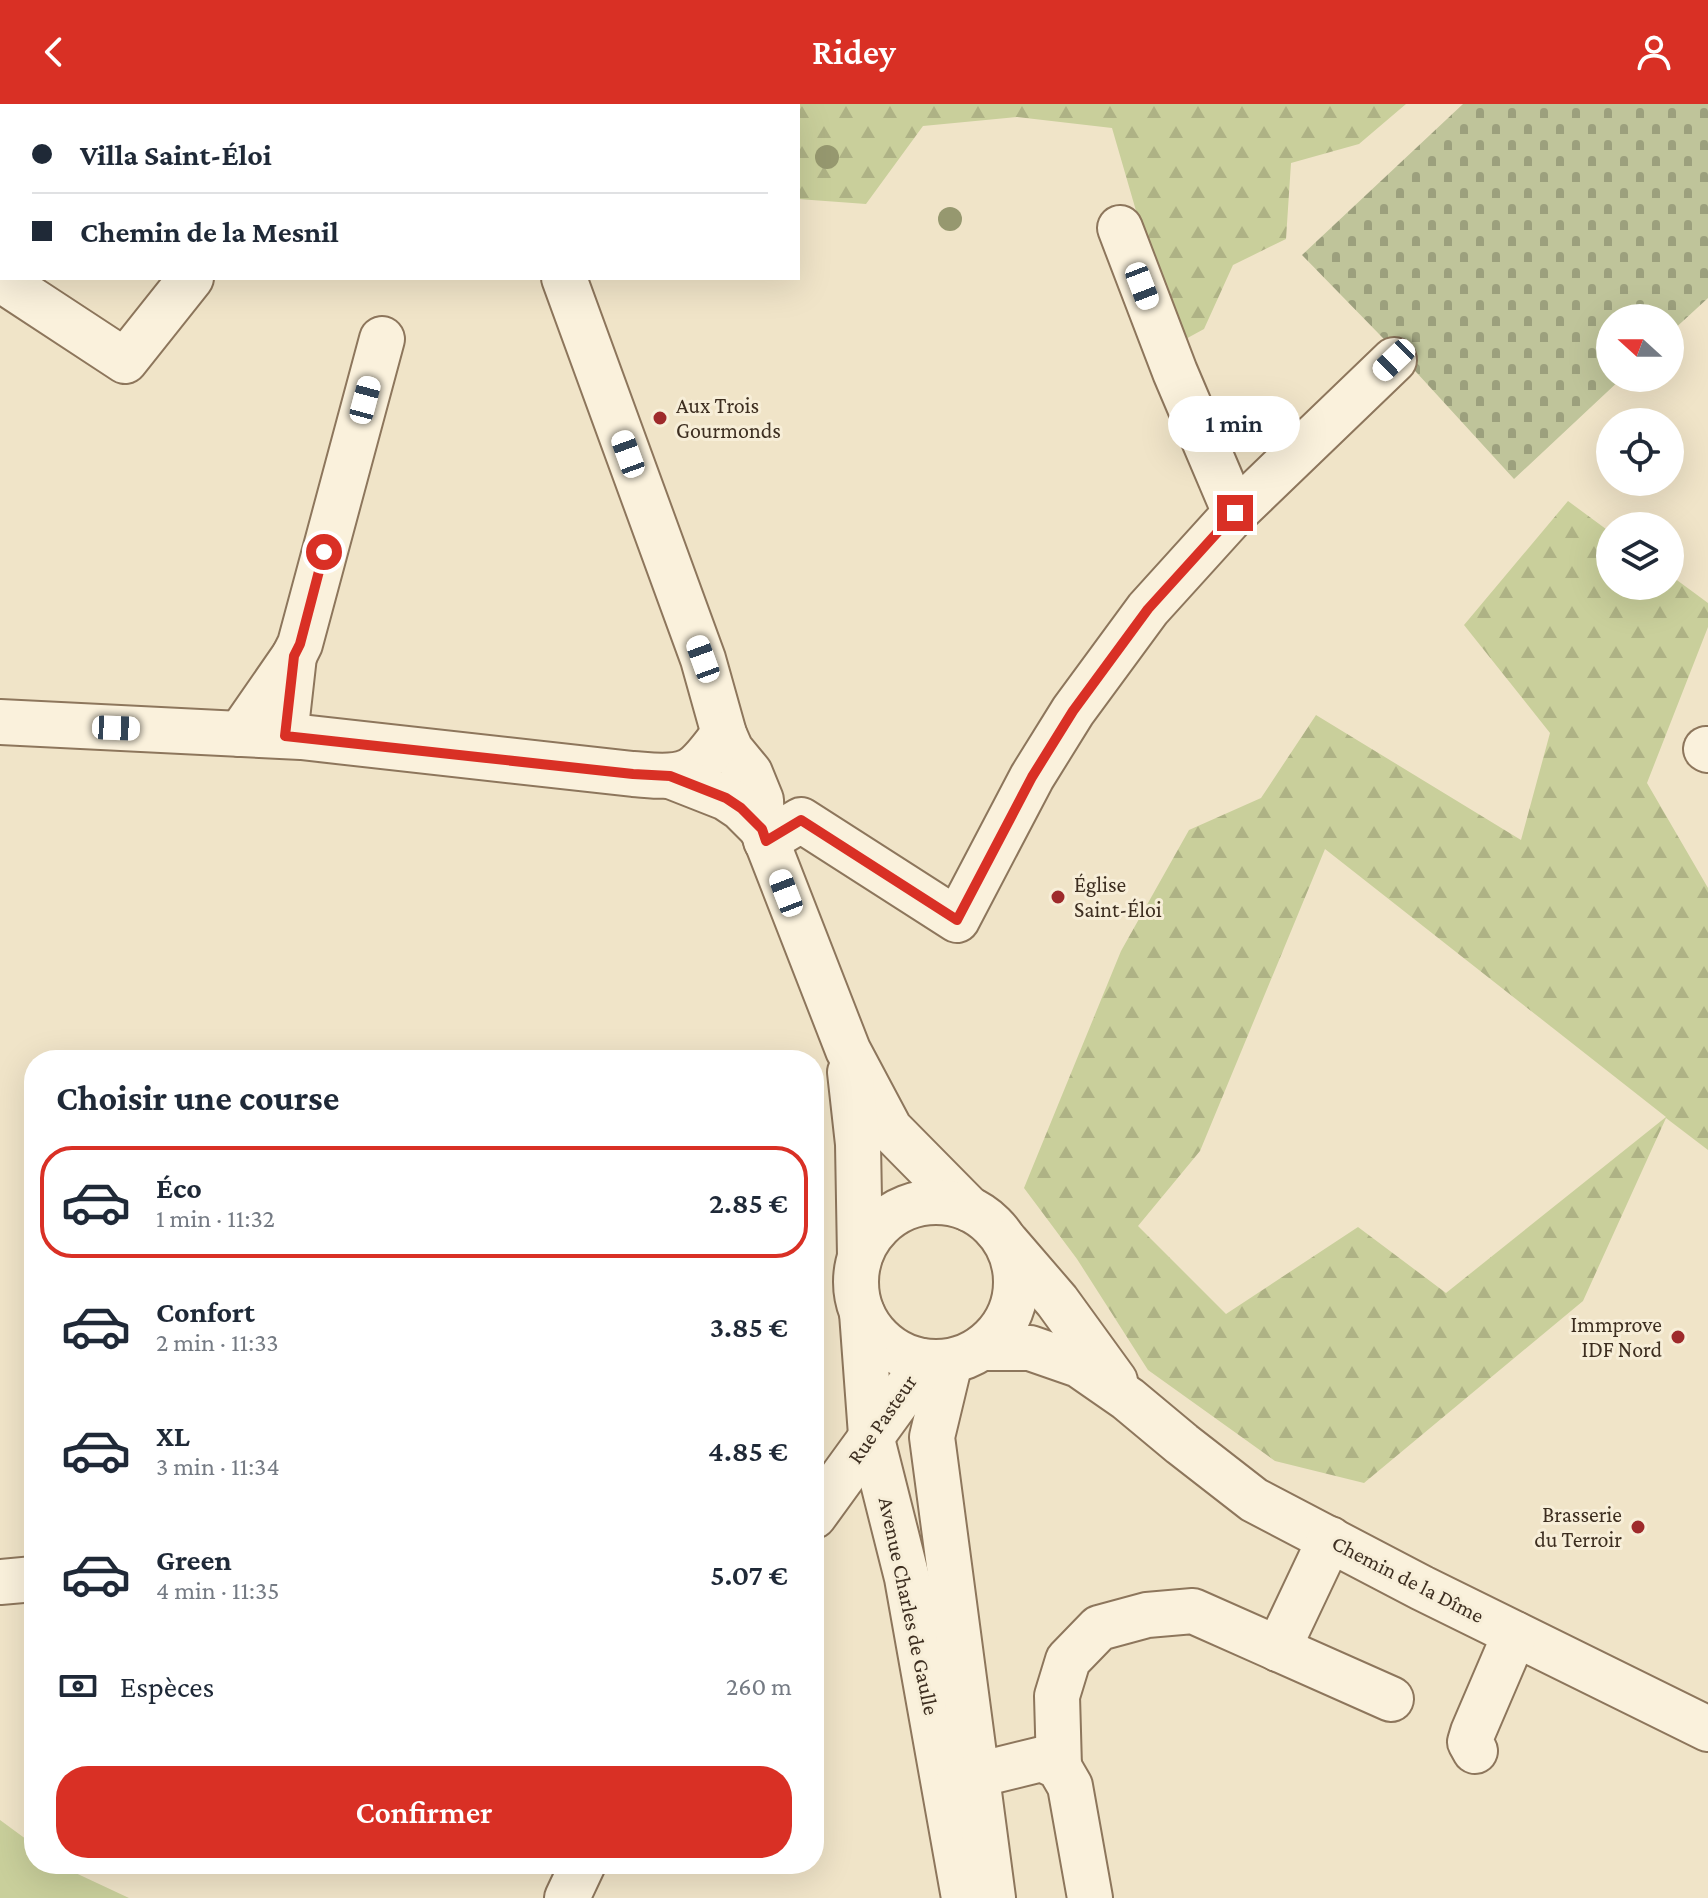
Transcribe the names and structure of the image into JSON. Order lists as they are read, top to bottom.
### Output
{
  "streets": {
    "street": ["Rue Pasteur", "Chemin de la Dîme", "Avenue Charles de Gaulle"]
  },
  "crossings": [
    ["Rue Pasteur", "Chemin de la Dîme"],
    ["Rue Pasteur", "Avenue Charles de Gaulle"],
    ["Chemin de la Dîme", "Avenue Charles de Gaulle"]
  ],
  "places": [
    "Aux Trois Gourmonds",
    "Église Saint-Éloi",
    "Immprove IDF Nord",
    "Brasserie du Terroir"
  ],
  "north": "left",
  "page": {
    "header": "Ridey",
    "banner": ["Villa Saint-Éloi", "Chemin de la Mesnil"],
    "bubble": "1 min",
    "heading": "Choisir une course",
    "list": [
      {
        "name": "Éco",
        "note": "1 min · 11:32",
        "value": "2.85 €"
      },
      {
        "name": "Confort",
        "note": "2 min · 11:33",
        "value": "3.85 €"
      },
      {
        "name": "XL",
        "note": "3 min · 11:34",
        "value": "4.85 €"
      },
      {
        "name": "Green",
        "note": "4 min · 11:35",
        "value": "5.07 €"
      }
    ],
    "pay": ["Espèces", "260 m"],
    "buttons": "Confirmer"
  }
}
